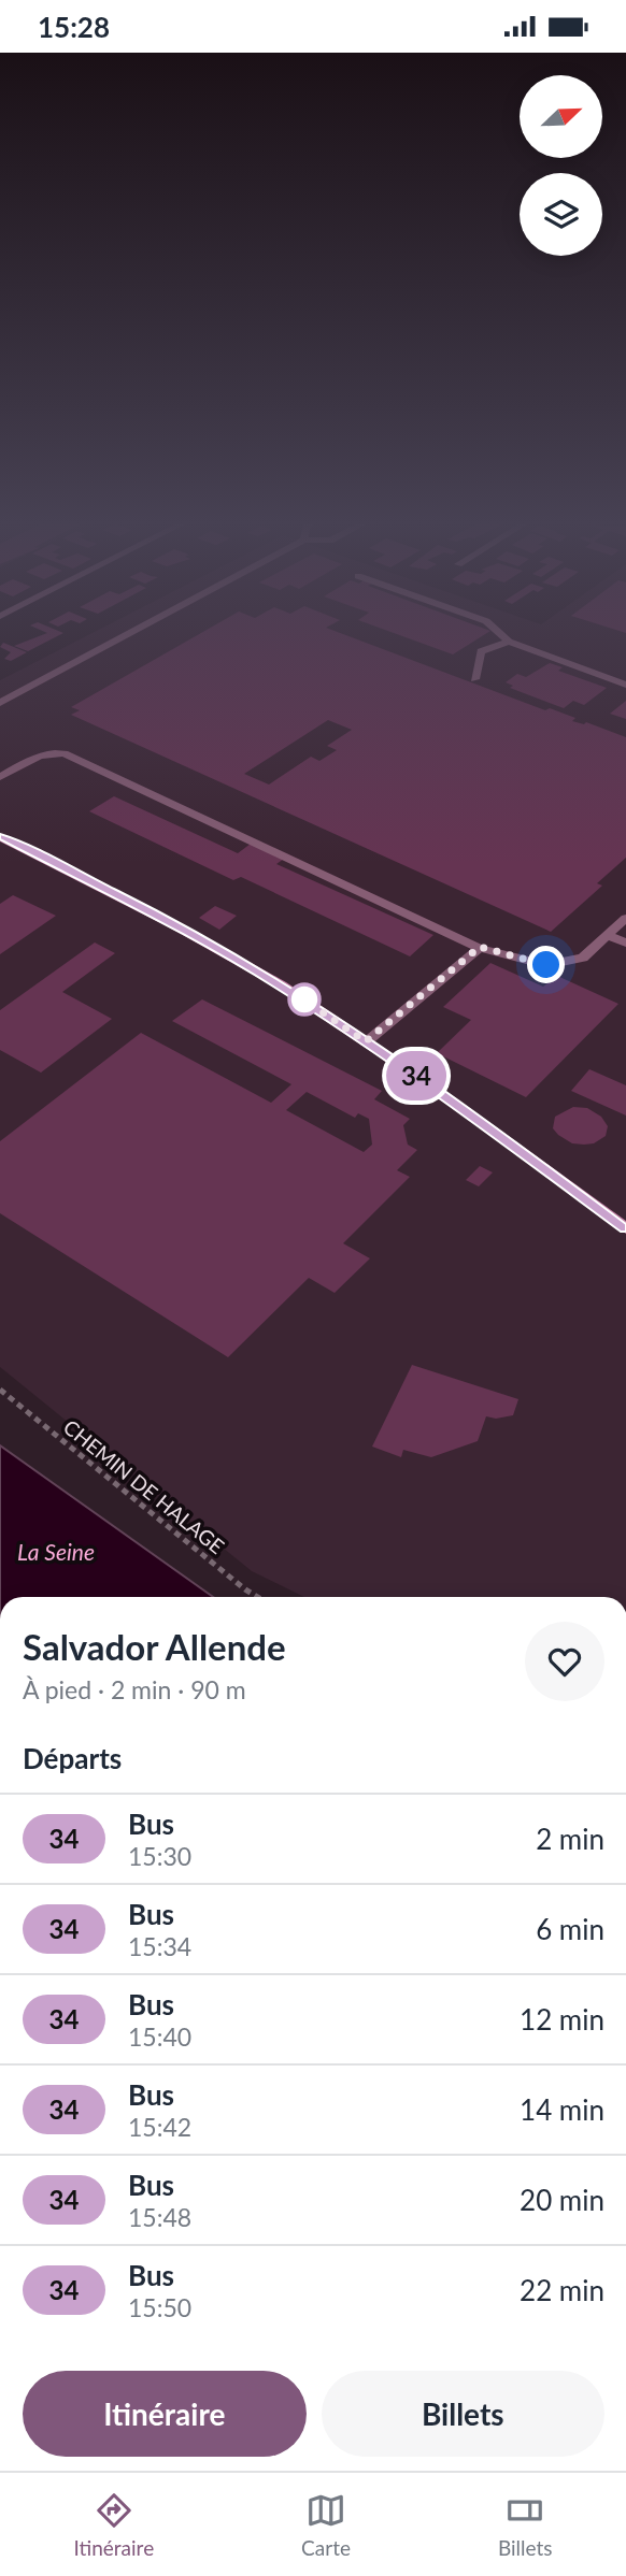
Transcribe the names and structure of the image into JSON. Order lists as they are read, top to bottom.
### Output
{
  "streets": {
    "path": ["CHEMIN DE HALAGE"]
  },
  "water": ["La Seine"],
  "lines": ["bus line 34"],
  "north": "top right",
  "page": {
    "status": "15:28",
    "on_map": "34",
    "heading": [
      ["Salvador Allende", "À pied · 2 min · 90 m"],
      "Départs"
    ],
    "list": [
      {
        "mark": "34",
        "name": "Bus",
        "note": "15:30",
        "value": "2 min"
      },
      {
        "mark": "34",
        "name": "Bus",
        "note": "15:34",
        "value": "6 min"
      },
      {
        "mark": "34",
        "name": "Bus",
        "note": "15:40",
        "value": "12 min"
      },
      {
        "mark": "34",
        "name": "Bus",
        "note": "15:42",
        "value": "14 min"
      },
      {
        "mark": "34",
        "name": "Bus",
        "note": "15:48",
        "value": "20 min"
      },
      {
        "mark": "34",
        "name": "Bus",
        "note": "15:50",
        "value": "22 min"
      }
    ],
    "buttons": ["Itinéraire", "Billets"],
    "tabs": ["Itinéraire", "Carte", "Billets"]
  }
}
